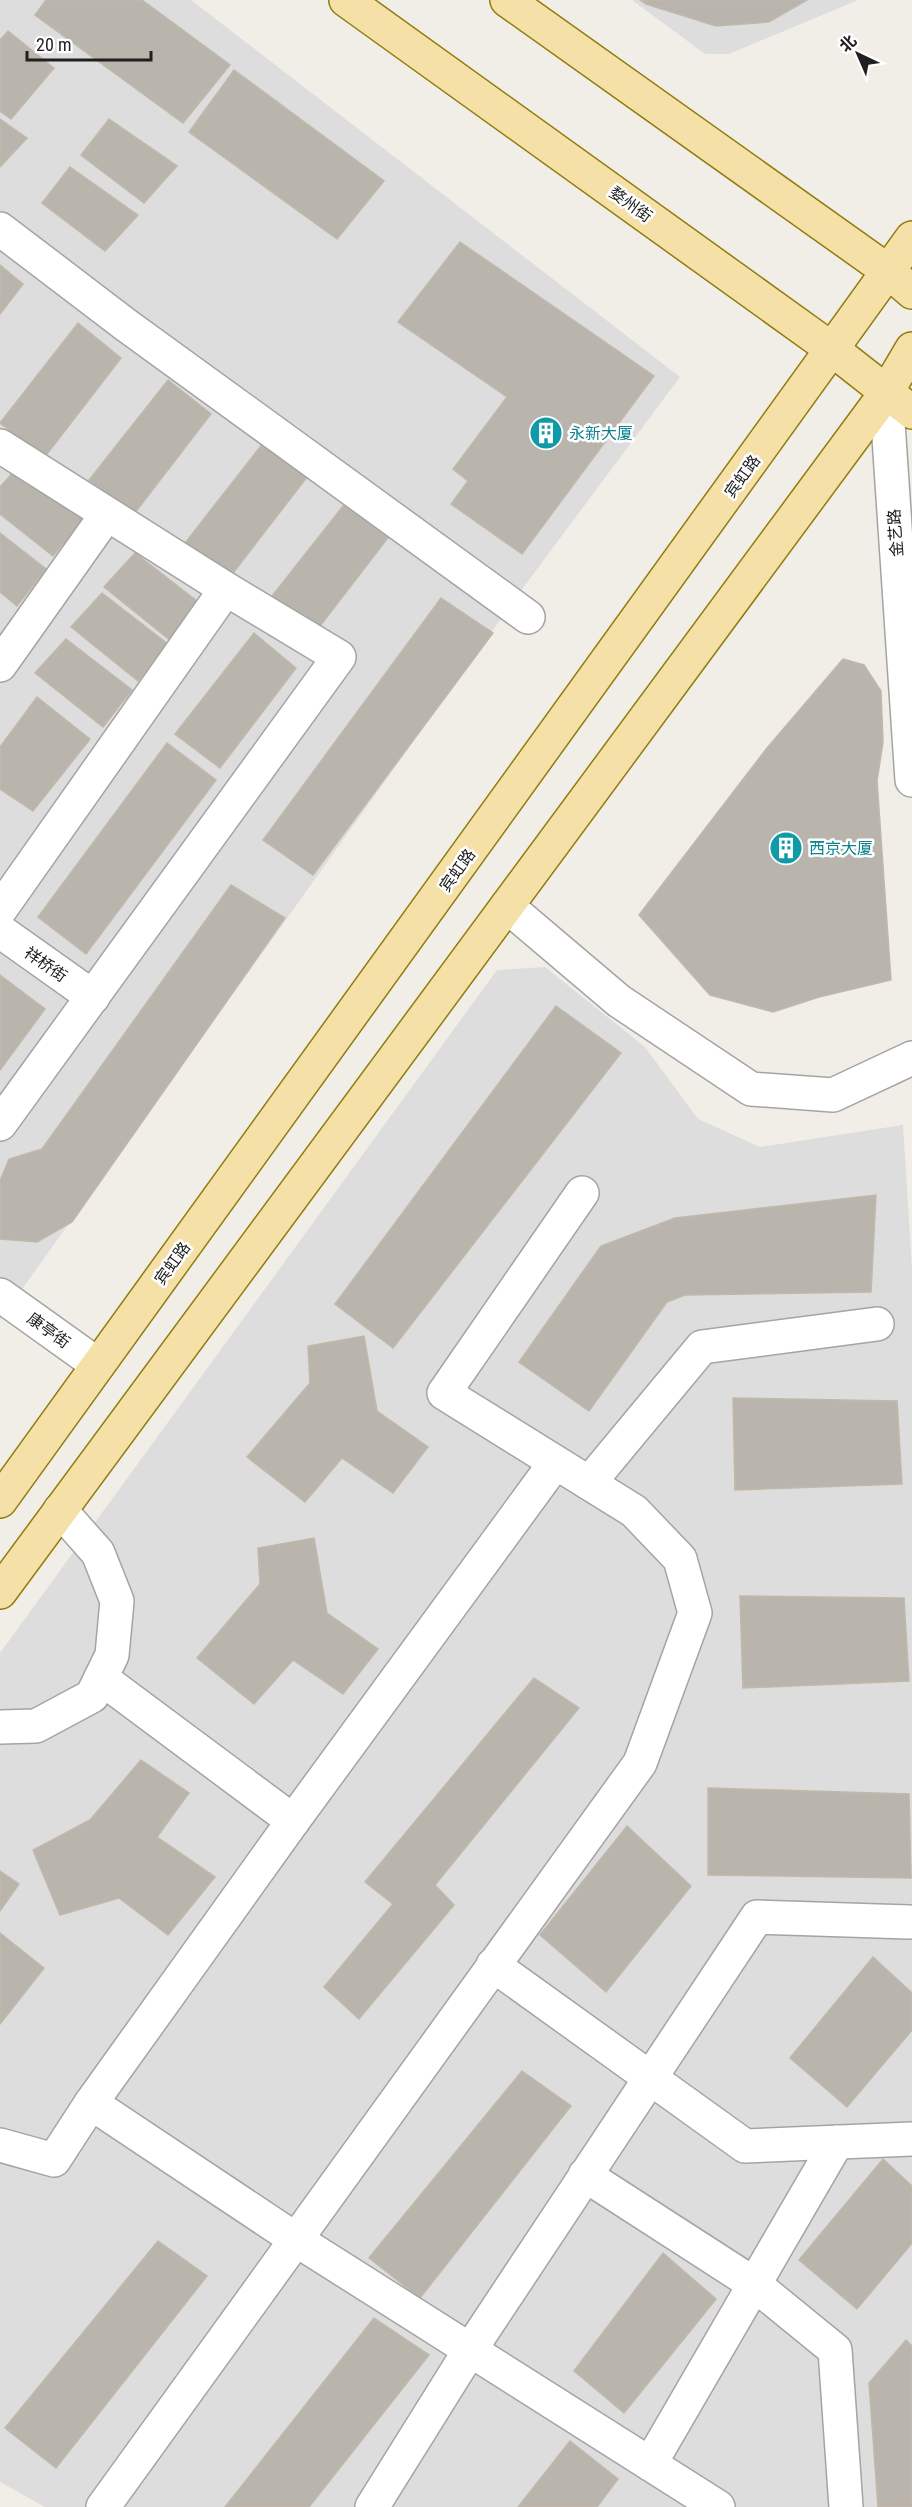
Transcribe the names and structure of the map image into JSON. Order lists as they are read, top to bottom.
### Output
{
  "streets": {
    "main road": ["婺州街", "宾虹路"],
    "street": ["金艺路", "祥桥街", "康亭街"]
  },
  "crossings": [
    ["婺州街", "宾虹路"],
    ["婺州街", "金艺路"],
    ["宾虹路", "康亭街"]
  ],
  "places": {
    "building": ["永新大厦", "西京大厦"]
  },
  "scale_bar": "20 m",
  "north": "top left"
}
